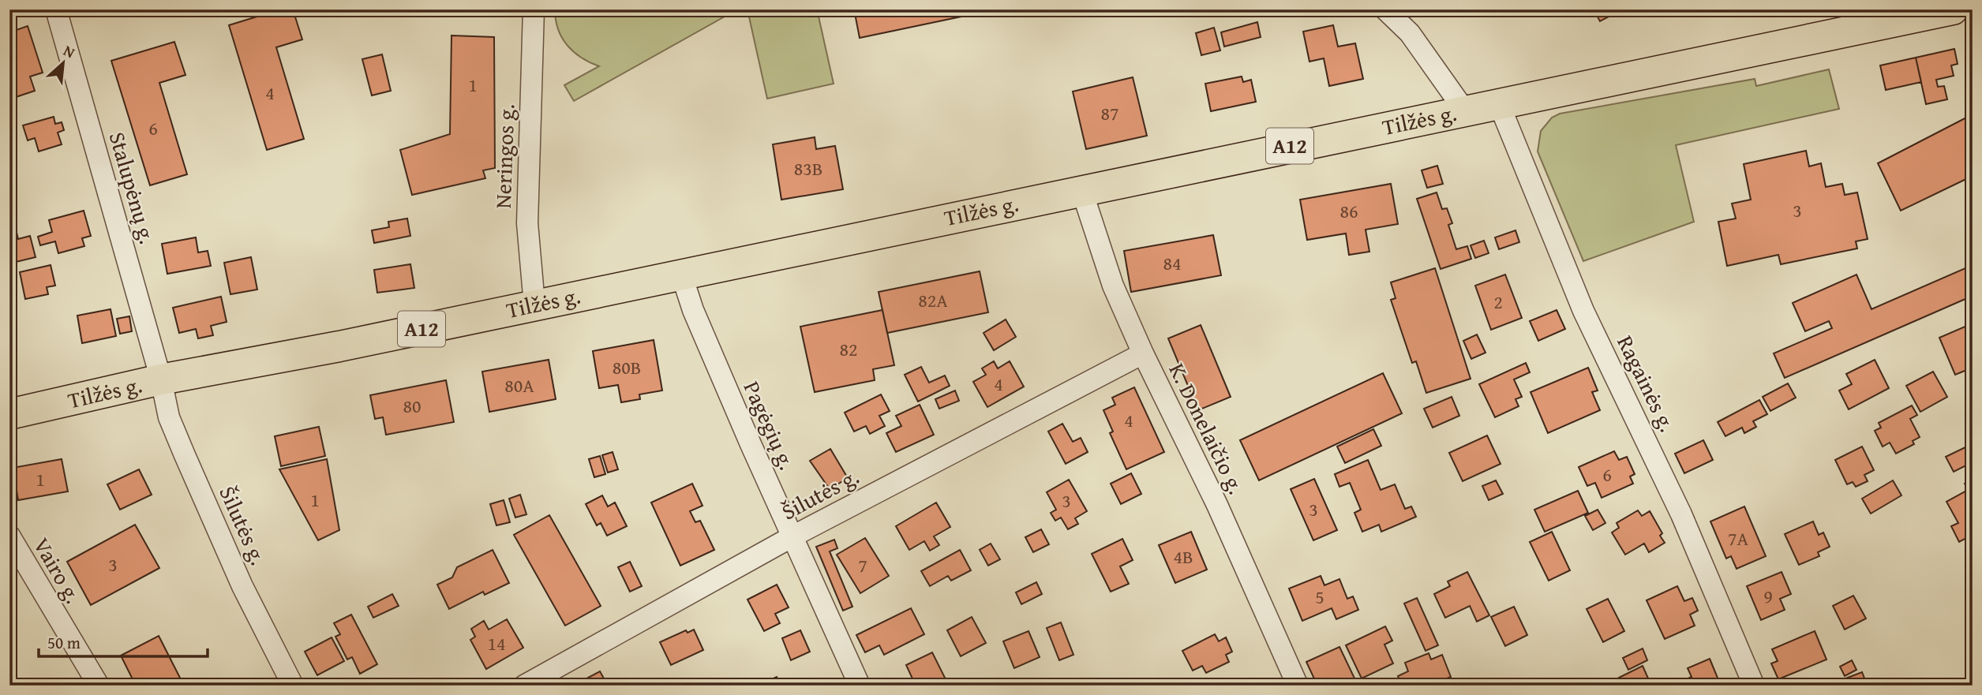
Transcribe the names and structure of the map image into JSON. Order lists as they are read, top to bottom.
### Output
{
  "streets": {
    "highway": ["Tilžės g.", "A12"],
    "street": [
      "Neringos g.",
      "Stalupėnų g.",
      "Ragainės g.",
      "Pagėgių g.",
      "K. Donelaičio g.",
      "Šilutės g.",
      "Vairo g."
    ]
  },
  "crossings": [
    ["Tilžės g.", "Neringos g."],
    ["Tilžės g.", "Stalupėnų g."],
    ["Tilžės g.", "Ragainės g."],
    ["Tilžės g.", "Pagėgių g."],
    ["Tilžės g.", "K. Donelaičio g."],
    ["Tilžės g.", "Šilutės g."],
    ["Stalupėnų g.", "Šilutės g."],
    ["Pagėgių g.", "Šilutės g."],
    ["K. Donelaičio g.", "Šilutės g."]
  ],
  "house_numbers": [
    "1",
    "4",
    "87",
    "6",
    "83B",
    "3",
    "86",
    "84",
    "82A",
    "2",
    "82",
    "80B",
    "4",
    "80A",
    "80",
    "4",
    "6",
    "1",
    "1",
    "3",
    "3",
    "7A",
    "4B",
    "3",
    "7",
    "9",
    "5",
    "14"
  ],
  "scale_bar": "50 m",
  "north": "top right"
}
